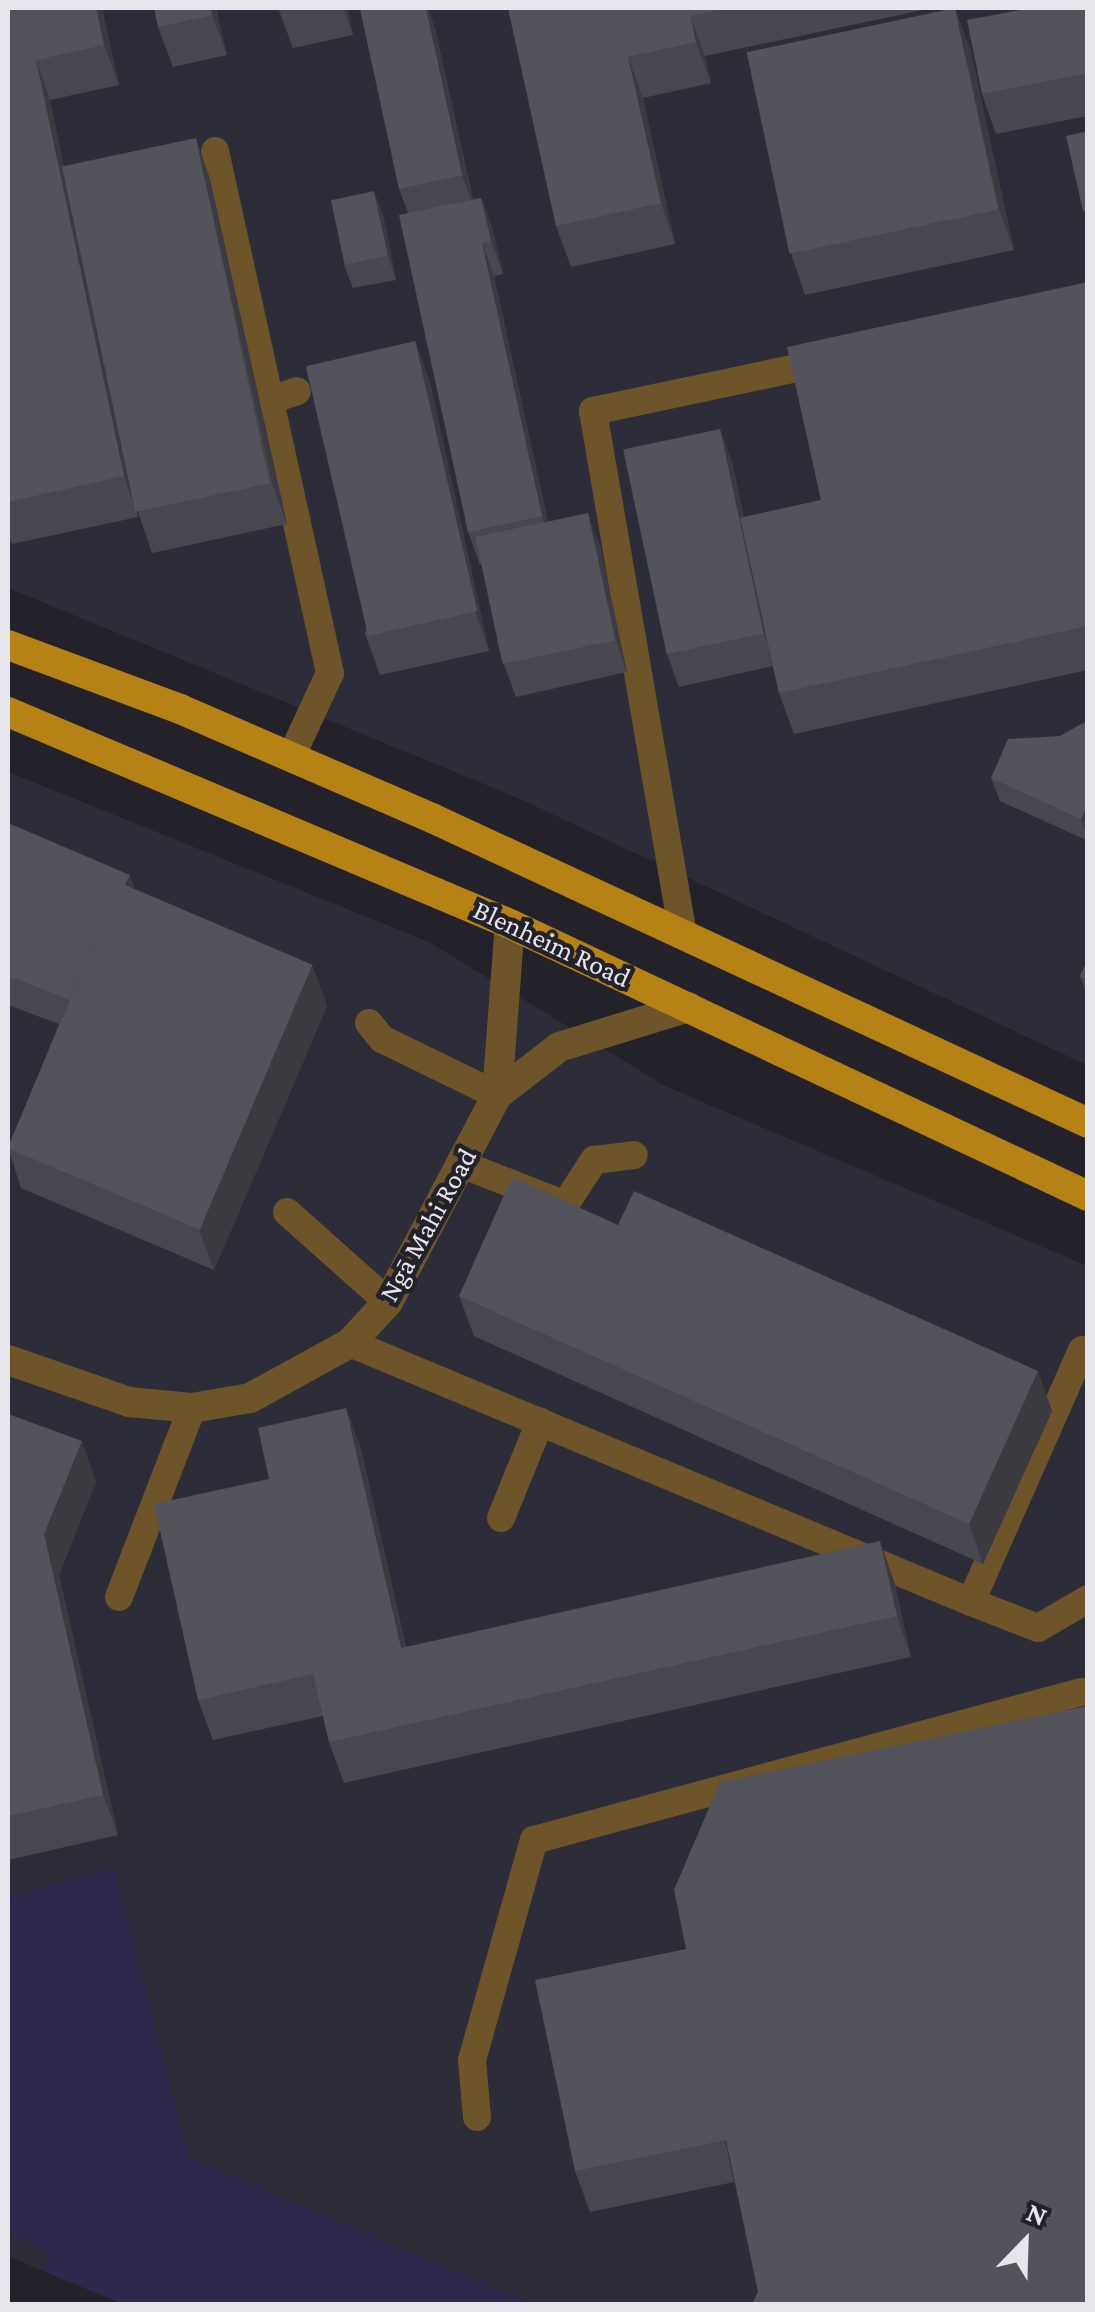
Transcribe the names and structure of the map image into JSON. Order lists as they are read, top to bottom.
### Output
{
  "streets": {
    "main road": ["Blenheim Road"],
    "street": ["Ngā Mahi Road"]
  },
  "crossings": [
    ["Blenheim Road", "Ngā Mahi Road"]
  ],
  "north": "top right"
}
